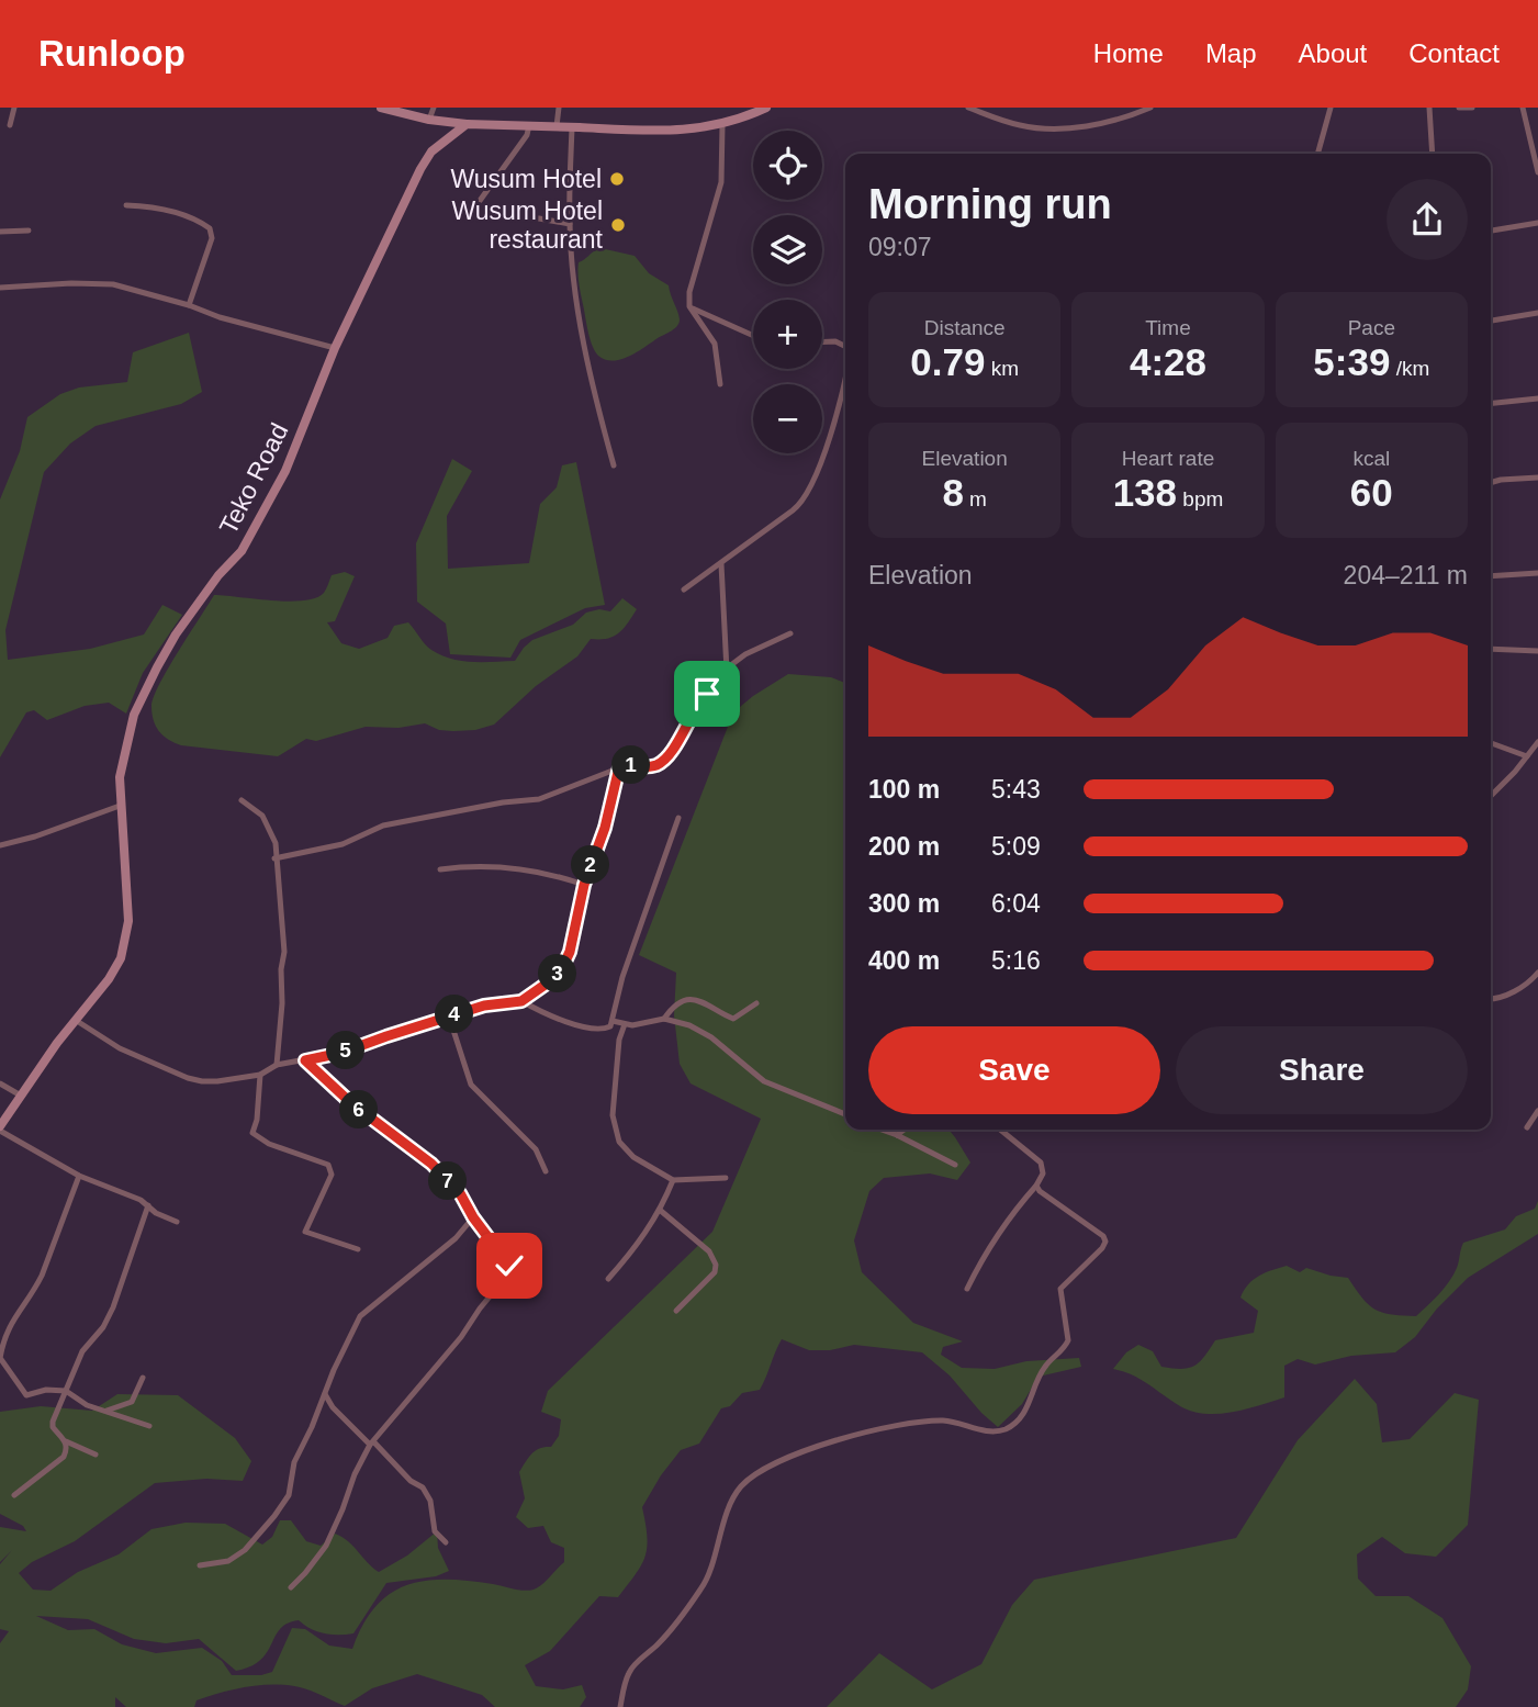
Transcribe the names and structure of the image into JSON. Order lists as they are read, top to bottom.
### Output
{
  "streets": {
    "street": ["Teko Road"]
  },
  "places": ["Wusum Hotel", "Wusum Hotel restaurant"],
  "page": {
    "header": "Runloop",
    "nav": [
      "Home",
      "Map",
      "About",
      "Contact"
    ],
    "map_buttons": ["+", "−"],
    "heading": ["Morning run", "09:07"],
    "stats": [
      ["Distance", "0.79 km"],
      ["Time", "4:28"],
      ["Pace", "5:39 /km"],
      ["Elevation", "8 m"],
      ["Heart rate", "138 bpm"],
      ["kcal", "60"]
    ],
    "chart": ["Elevation", "204–211 m"],
    "pins": [
      "1",
      "2",
      "3",
      "4",
      "5",
      "6",
      "7"
    ],
    "list": [
      {
        "name": "100 m",
        "note": "5:43"
      },
      {
        "name": "200 m",
        "note": "5:09"
      },
      {
        "name": "300 m",
        "note": "6:04"
      },
      {
        "name": "400 m",
        "note": "5:16"
      }
    ],
    "buttons": ["Save", "Share"]
  }
}
